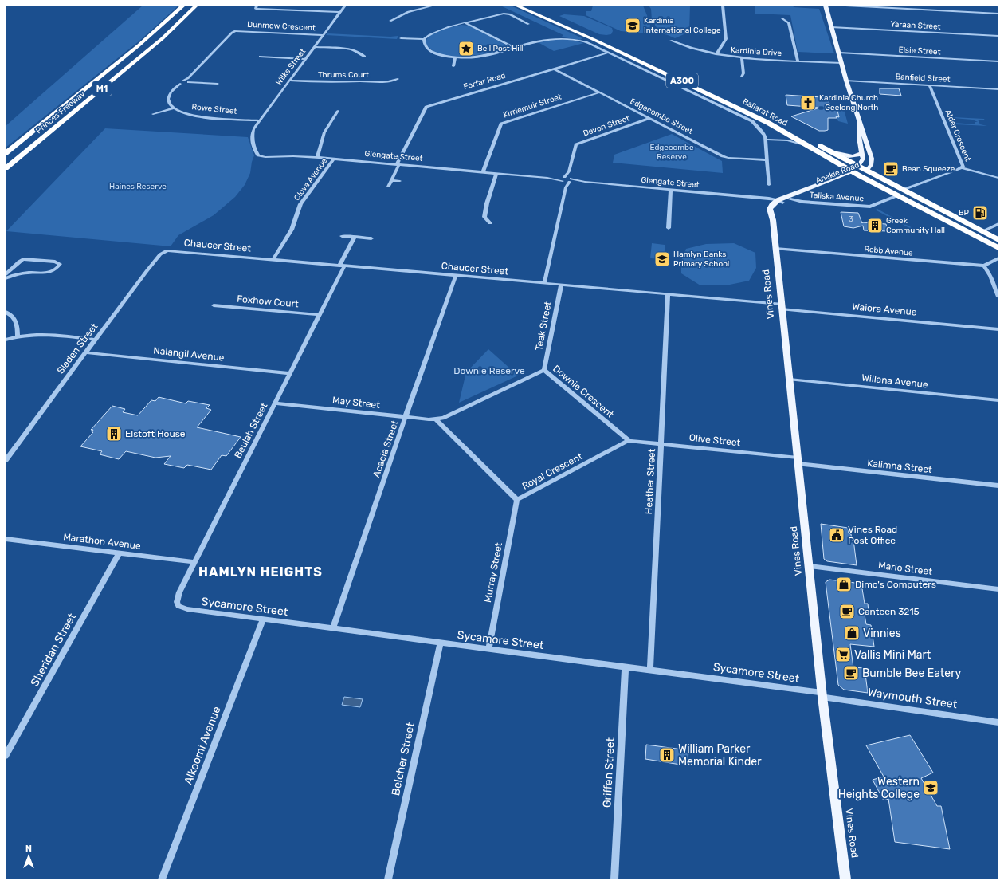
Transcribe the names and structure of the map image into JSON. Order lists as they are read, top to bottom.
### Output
{
  "streets": {
    "highway": [
      "A300",
      "M1",
      "Princes Freeway",
      "Ballarat Road",
      "Anakie Road"
    ],
    "main road": ["Vines Road"],
    "street": [
      "Yaraan Street",
      "Dunmow Crescent",
      "Elsie Street",
      "Kardinia Drive",
      "Wilks Street",
      "Thrums Court",
      "Banfield Street",
      "Forfar Road",
      "Kirriemuir Street",
      "Rowe Street",
      "Edgecombe Street",
      "Devon Street",
      "Alder Crescent",
      "Glengate Street",
      "Clova Avenue",
      "Taliska Avenue",
      "Chaucer Street",
      "Robb Avenue",
      "Foxhow Court",
      "Waiora Avenue",
      "Teak Street",
      "Sladen Street",
      "Nalangil Avenue",
      "Willana Avenue",
      "Downie Crescent",
      "May Street",
      "Beulah Street",
      "Olive Street",
      "Acacia Street",
      "Kalimna Street",
      "Royal Crescent",
      "Heather Street",
      "Marathon Avenue",
      "Marlo Street",
      "Murray Street",
      "Sycamore Street",
      "Sheridan Street",
      "Waymouth Street",
      "Alkoomi Avenue",
      "Belcher Street",
      "Griffen Street"
    ]
  },
  "crossings": [
    ["Yaraan Street", "Anakie Road"],
    ["Dunmow Crescent", "Wilks Street"],
    ["Elsie Street", "Anakie Road"],
    ["Kardinia Drive", "Anakie Road"],
    ["Wilks Street", "Thrums Court"],
    ["Wilks Street", "Rowe Street"],
    ["Wilks Street", "Glengate Street"],
    ["Banfield Street", "Alder Crescent"],
    ["Banfield Street", "Anakie Road"],
    ["Forfar Road", "Ballarat Road"],
    ["Forfar Road", "Edgecombe Street"],
    ["Forfar Road", "Glengate Street"],
    ["Kirriemuir Street", "Edgecombe Street"],
    ["Kirriemuir Street", "Glengate Street"],
    ["Ballarat Road", "Alder Crescent"],
    ["Ballarat Road", "Anakie Road"],
    ["Ballarat Road", "Taliska Avenue"],
    ["Edgecombe Street", "Devon Street"],
    ["Devon Street", "Glengate Street"],
    ["Alder Crescent", "Taliska Avenue"],
    ["Glengate Street", "Anakie Road"],
    ["Glengate Street", "Clova Avenue"],
    ["Glengate Street", "Vines Road"],
    ["Anakie Road", "Taliska Avenue"],
    ["Anakie Road", "Vines Road"],
    ["Clova Avenue", "Chaucer Street"],
    ["Chaucer Street", "Vines Road"],
    ["Chaucer Street", "Waiora Avenue"],
    ["Chaucer Street", "Teak Street"],
    ["Chaucer Street", "Sladen Street"],
    ["Chaucer Street", "Beulah Street"],
    ["Chaucer Street", "Acacia Street"],
    ["Chaucer Street", "Heather Street"],
    ["Robb Avenue", "Vines Road"],
    ["Vines Road", "Waiora Avenue"],
    ["Vines Road", "Willana Avenue"],
    ["Vines Road", "Olive Street"],
    ["Vines Road", "Kalimna Street"],
    ["Vines Road", "Marlo Street"],
    ["Vines Road", "Sycamore Street"],
    ["Vines Road", "Waymouth Street"],
    ["Foxhow Court", "Beulah Street"],
    ["Teak Street", "Downie Crescent"],
    ["Sladen Street", "Nalangil Avenue"],
    ["Nalangil Avenue", "Beulah Street"],
    ["Downie Crescent", "May Street"],
    ["Downie Crescent", "Olive Street"],
    ["Downie Crescent", "Royal Crescent"],
    ["May Street", "Beulah Street"],
    ["May Street", "Acacia Street"],
    ["May Street", "Royal Crescent"],
    ["Beulah Street", "Marathon Avenue"],
    ["Beulah Street", "Sycamore Street"],
    ["Olive Street", "Kalimna Street"],
    ["Olive Street", "Royal Crescent"],
    ["Olive Street", "Heather Street"],
    ["Acacia Street", "Sycamore Street"],
    ["Royal Crescent", "Murray Street"],
    ["Heather Street", "Sycamore Street"],
    ["Marathon Avenue", "Sheridan Street"],
    ["Murray Street", "Sycamore Street"],
    ["Sycamore Street", "Waymouth Street"],
    ["Sycamore Street", "Alkoomi Avenue"],
    ["Sycamore Street", "Belcher Street"],
    ["Sycamore Street", "Griffen Street"]
  ],
  "districts": ["HAMLYN HEIGHTS"],
  "parks": ["Edgecombe Reserve", "Haines Reserve", "Downie Reserve"],
  "places": {
    "school or university": ["Kardinia International College", "Hamlyn Banks Primary School", "Western Heights College"],
    "place": ["Bell Post Hill"],
    "church": ["Kardinia Church - Geelong North"],
    "cafe": ["Bean Squeeze", "Canteen 3215", "Bumble Bee Eatery"],
    "fuel station": ["BP"],
    "building": ["Greek Community Hall", "Elstoft House", "William Parker Memorial Kinder"],
    "public building": ["Vines Road Post Office"],
    "shop": ["Dimo's Computers", "Vinnies"],
    "supermarket": ["Vallis Mini Mart"]
  },
  "house_numbers": ["3"],
  "north": "top"
}
